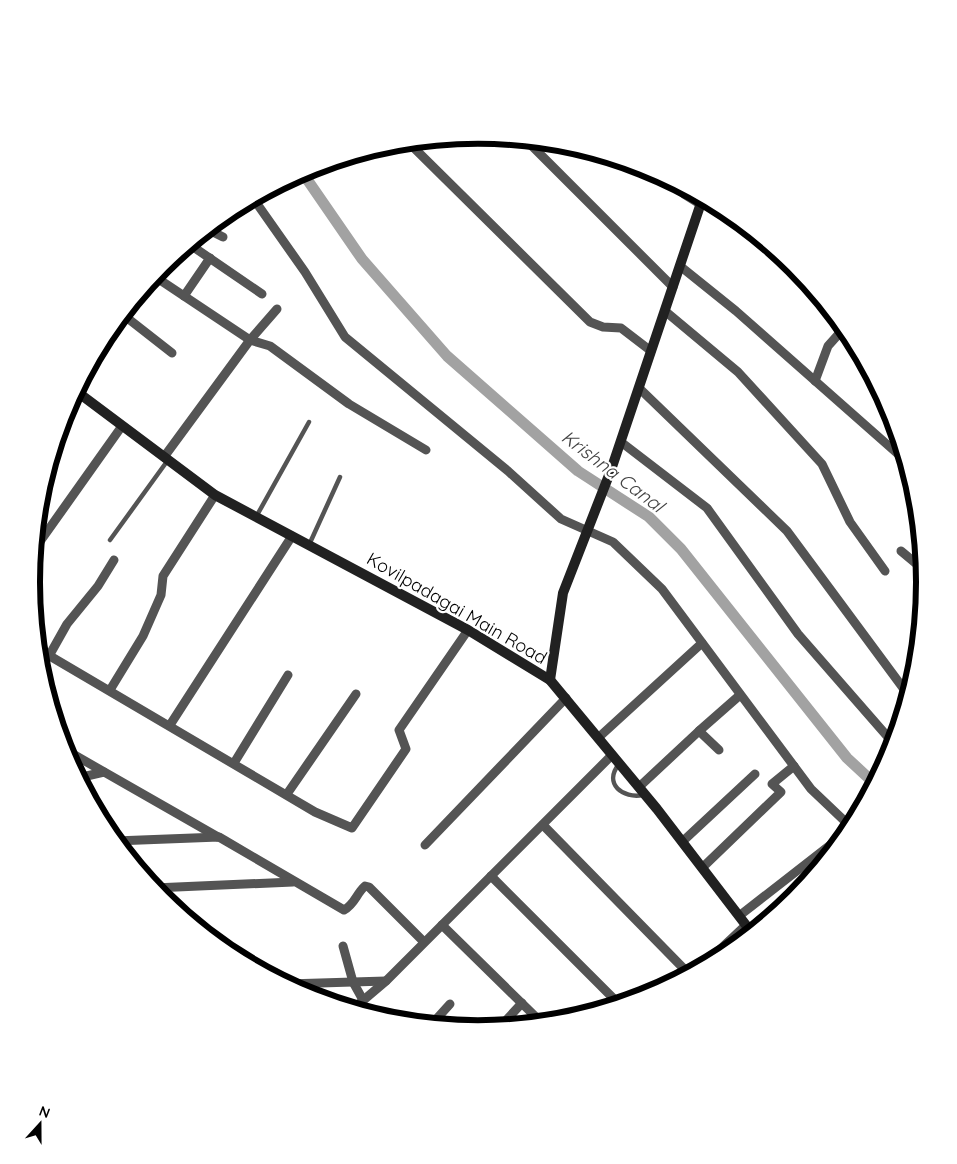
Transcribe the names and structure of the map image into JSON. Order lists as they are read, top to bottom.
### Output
{
  "streets": {
    "street": ["Kovilpadagai Main Road"]
  },
  "water": ["Krishna Canal"],
  "north": "top"
}
